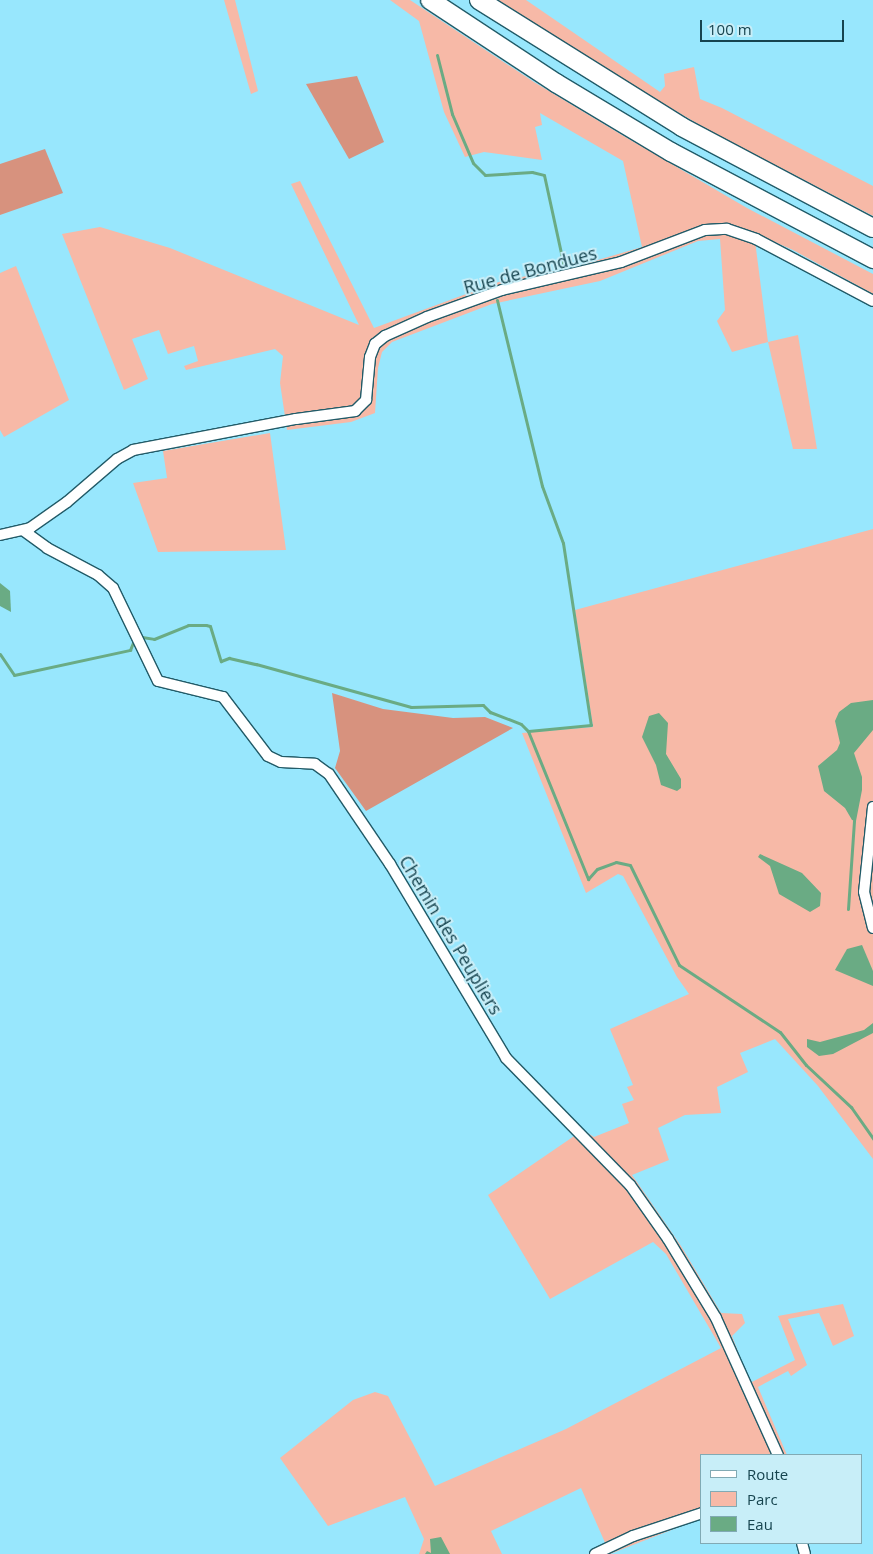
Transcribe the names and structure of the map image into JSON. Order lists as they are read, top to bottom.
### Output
{
  "streets": {
    "street": ["Rue de Bondues", "Chemin des Peupliers"]
  },
  "crossings": [
    ["Rue de Bondues", "Chemin des Peupliers"]
  ],
  "legend": ["Route", "Parc", "Eau"],
  "scale_bar": "100 m"
}
